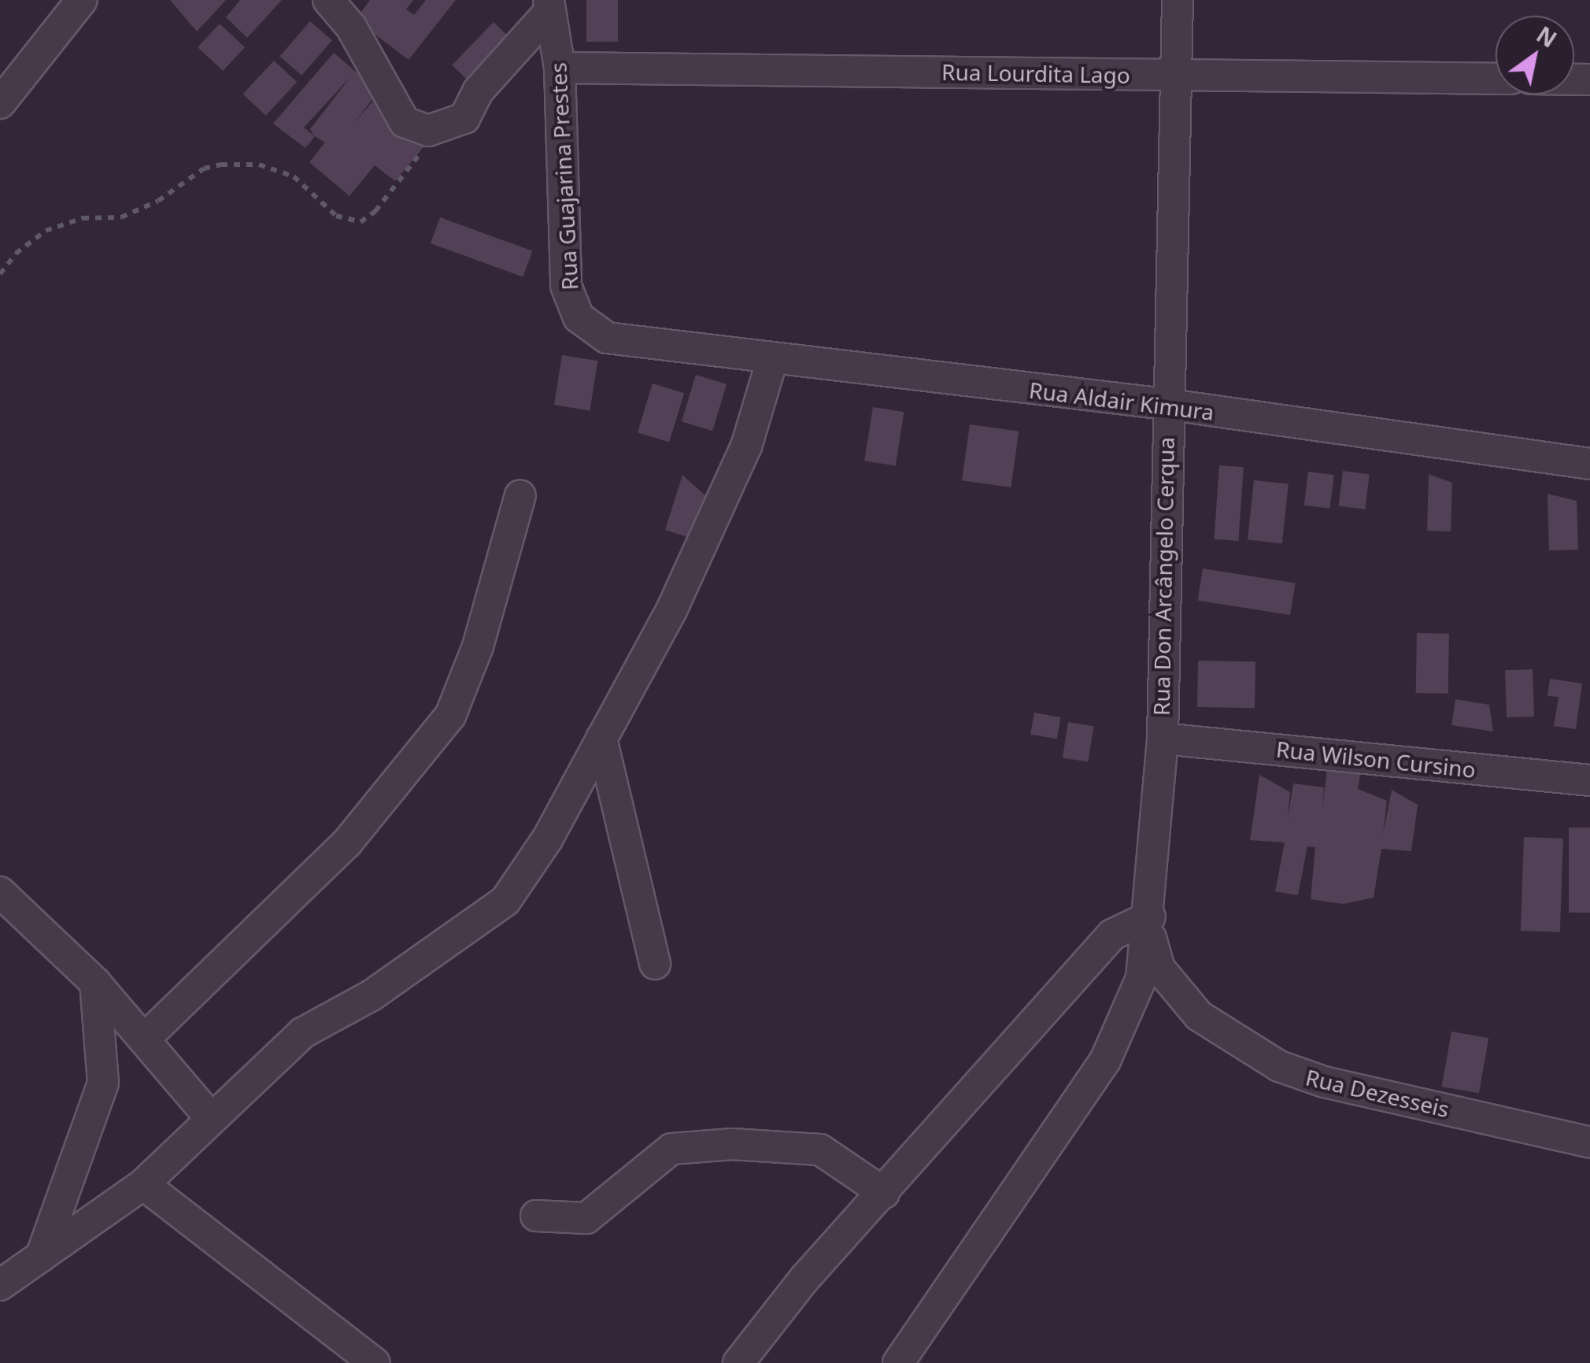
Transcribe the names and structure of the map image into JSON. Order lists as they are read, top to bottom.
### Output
{
  "streets": {
    "street": [
      "Rua Lourdita Lago",
      "Rua Guajarina Prestes",
      "Rua Aldair Kimura",
      "Rua Don Arcângelo Cerqua",
      "Rua Wilson Cursino",
      "Rua Dezesseis"
    ]
  },
  "crossings": [
    ["Rua Lourdita Lago", "Rua Guajarina Prestes"],
    ["Rua Lourdita Lago", "Rua Don Arcângelo Cerqua"],
    ["Rua Guajarina Prestes", "Rua Aldair Kimura"],
    ["Rua Aldair Kimura", "Rua Don Arcângelo Cerqua"],
    ["Rua Don Arcângelo Cerqua", "Rua Wilson Cursino"],
    ["Rua Don Arcângelo Cerqua", "Rua Dezesseis"]
  ],
  "north": "top right"
}
